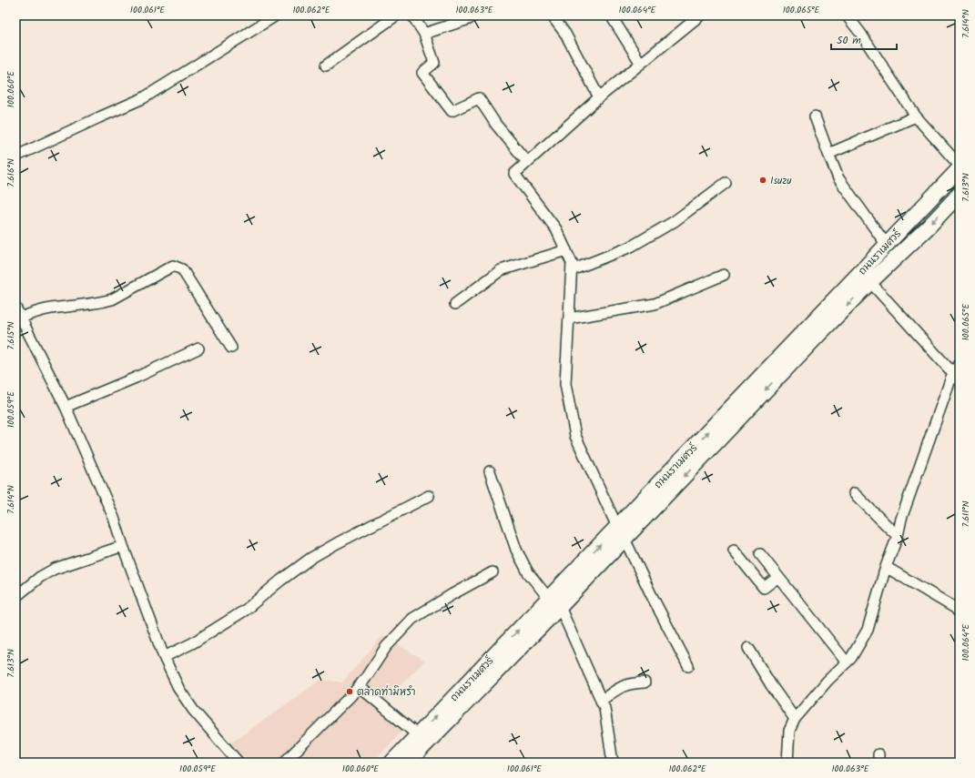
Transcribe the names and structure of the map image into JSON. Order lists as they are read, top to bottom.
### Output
{
  "streets": {
    "main road": ["ถนนราเมศวร์"]
  },
  "places": ["Isuzu", "ตลาดท่ามิหรำ"],
  "scale_bar": "50 m",
  "coordinates": [
    "100.061°E",
    "100.062°E",
    "100.063°E",
    "100.064°E",
    "100.065°E",
    "7.614°N",
    "100.060°E",
    "7.616°N",
    "7.613°N",
    "7.615°N",
    "100.059°E",
    "7.611°N"
  ]
}
